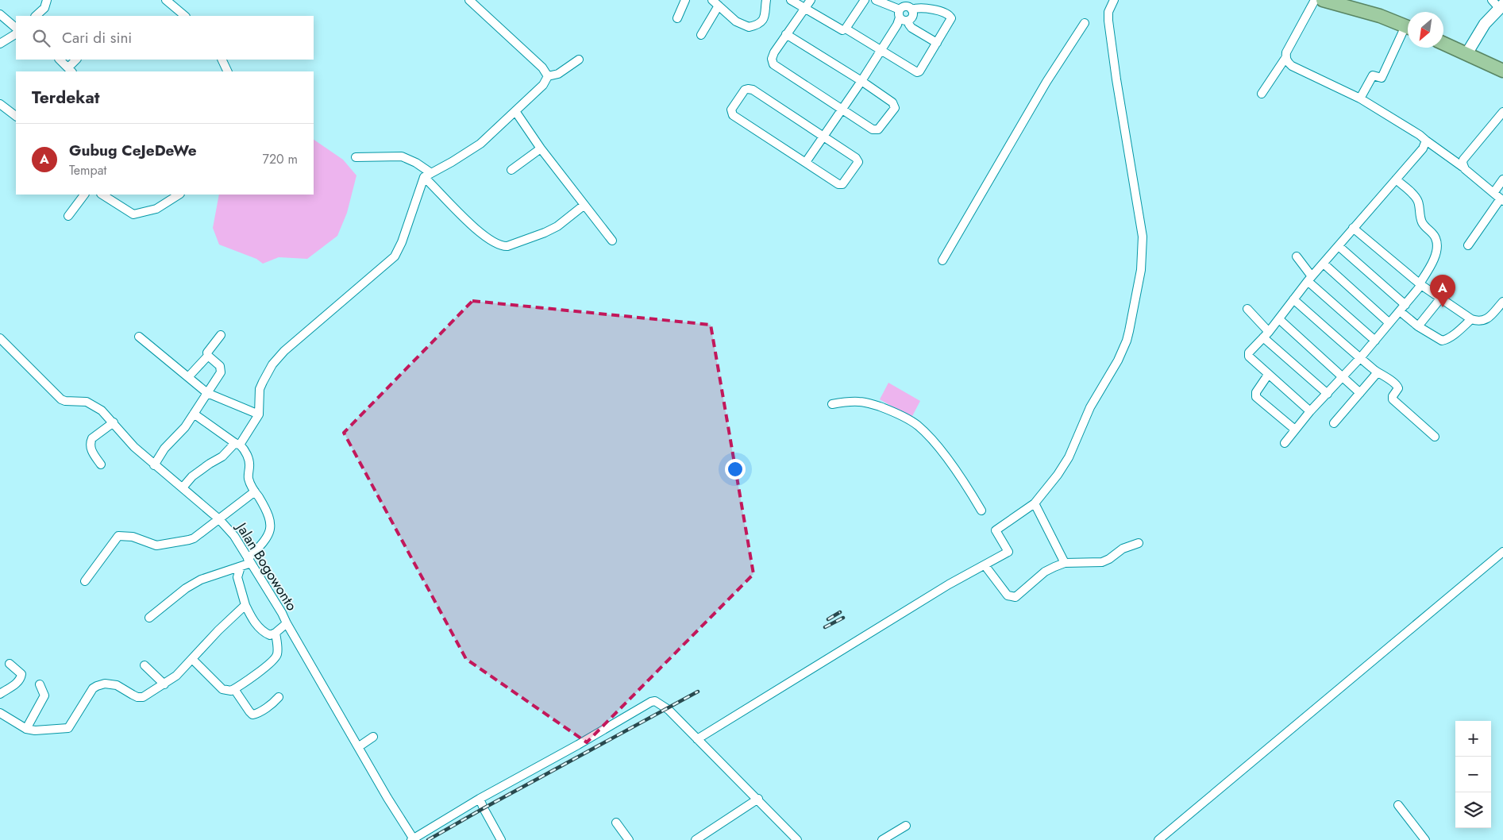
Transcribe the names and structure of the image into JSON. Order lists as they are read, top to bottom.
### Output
{
  "streets": {
    "street": ["Jalan Bogowonto"]
  },
  "north": "bottom left",
  "page": {
    "search": "Cari di sini",
    "heading": "Terdekat",
    "list": [
      {
        "mark": "A",
        "name": "Gubug CeJeDeWe",
        "note": "Tempat",
        "value": "720 m"
      }
    ],
    "pins": "A",
    "map_buttons": ["+", "−"]
  }
}
